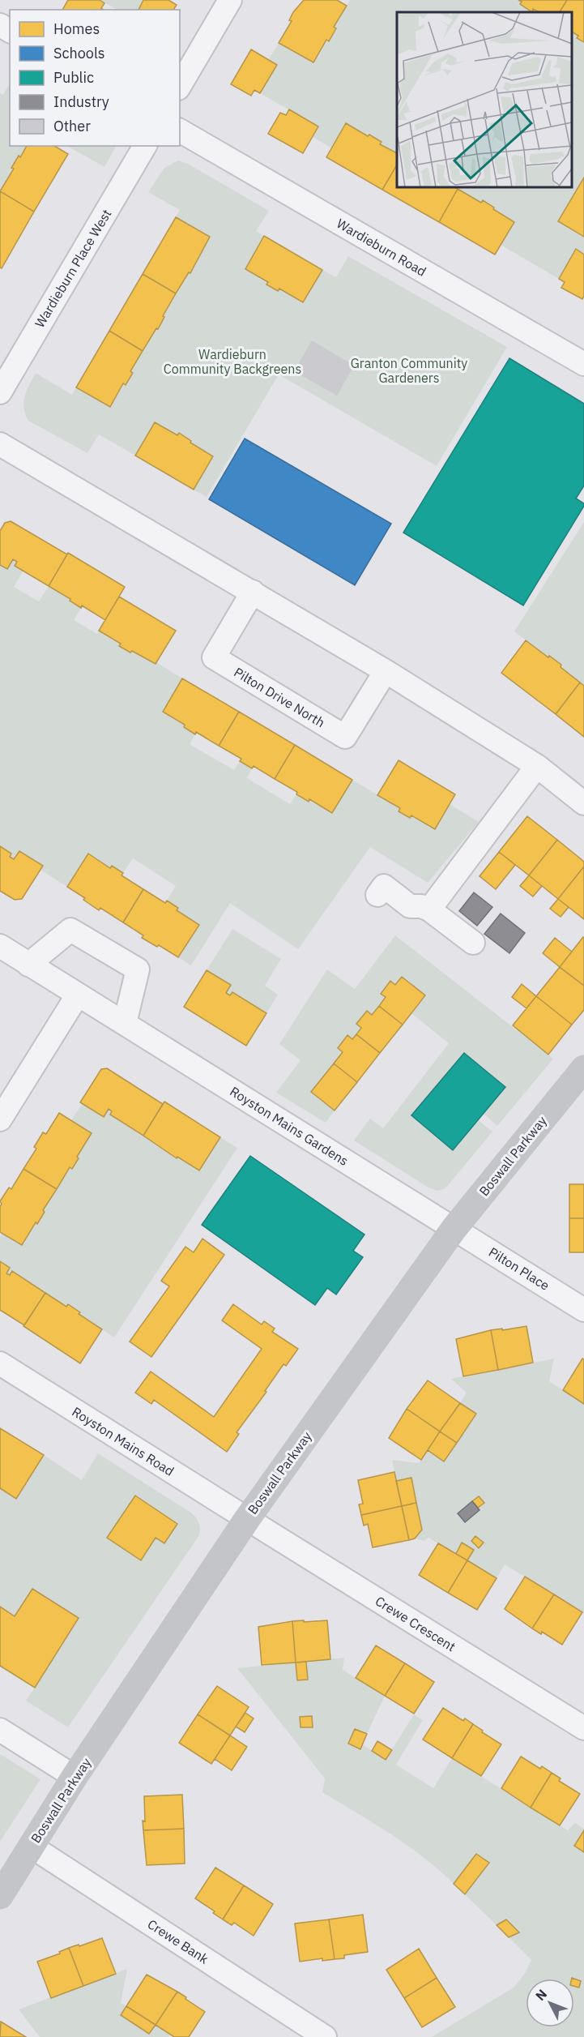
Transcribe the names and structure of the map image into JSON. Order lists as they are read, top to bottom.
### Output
{
  "streets": {
    "street": [
      "Wardieburn Road",
      "Wardieburn Place West",
      "Pilton Drive North",
      "Royston Mains Gardens",
      "Boswall Parkway",
      "Pilton Place",
      "Royston Mains Road",
      "Crewe Crescent",
      "Crewe Bank"
    ]
  },
  "crossings": [
    ["Royston Mains Gardens", "Boswall Parkway"],
    ["Royston Mains Gardens", "Pilton Place"],
    ["Boswall Parkway", "Pilton Place"],
    ["Boswall Parkway", "Royston Mains Road"],
    ["Boswall Parkway", "Crewe Crescent"],
    ["Boswall Parkway", "Crewe Bank"],
    ["Royston Mains Road", "Crewe Crescent"]
  ],
  "parks": ["Wardieburn Community Backgreens", "Granton Community Gardeners"],
  "legend": [
    "Homes",
    "Schools",
    "Public",
    "Industry",
    "Other"
  ],
  "north": "top left"
}
